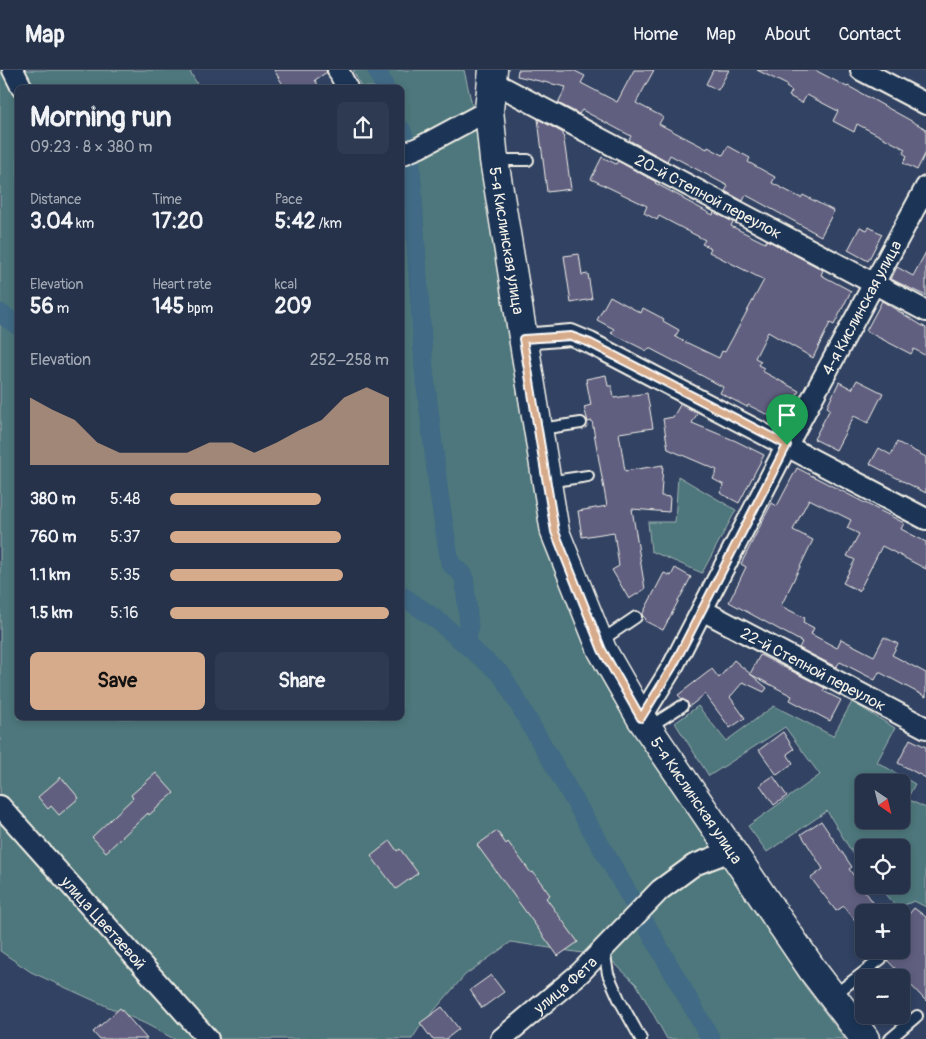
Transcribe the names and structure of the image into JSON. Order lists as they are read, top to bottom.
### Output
{
  "streets": {
    "street": [
      "20-й Степной переулок",
      "5-я Кислинская улица",
      "4-я Кислинская улица",
      "22-й Степной переулок",
      "улица Цветаевой",
      "улица Фета"
    ]
  },
  "crossings": [
    ["20-й Степной переулок", "5-я Кислинская улица"],
    ["20-й Степной переулок", "4-я Кислинская улица"],
    ["5-я Кислинская улица", "4-я Кислинская улица"],
    ["5-я Кислинская улица", "улица Фета"],
    ["4-я Кислинская улица", "22-й Степной переулок"]
  ],
  "north": "bottom right",
  "page": {
    "header": "Map",
    "nav": [
      "Home",
      "Map",
      "About",
      "Contact"
    ],
    "heading": ["Morning run", "09:23 · 8 × 380 m"],
    "stats": [
      ["Distance", "3.04 km"],
      ["Time", "17:20"],
      ["Pace", "5:42 /km"],
      ["Elevation", "56 m"],
      ["Heart rate", "145 bpm"],
      ["kcal", "209"]
    ],
    "chart": ["Elevation", "252–258 m"],
    "list": [
      {
        "name": "380 m",
        "note": "5:48"
      },
      {
        "name": "760 m",
        "note": "5:37"
      },
      {
        "name": "1.1 km",
        "note": "5:35"
      },
      {
        "name": "1.5 km",
        "note": "5:16"
      }
    ],
    "buttons": ["Save", "Share"],
    "map_buttons": ["+", "−"]
  }
}
